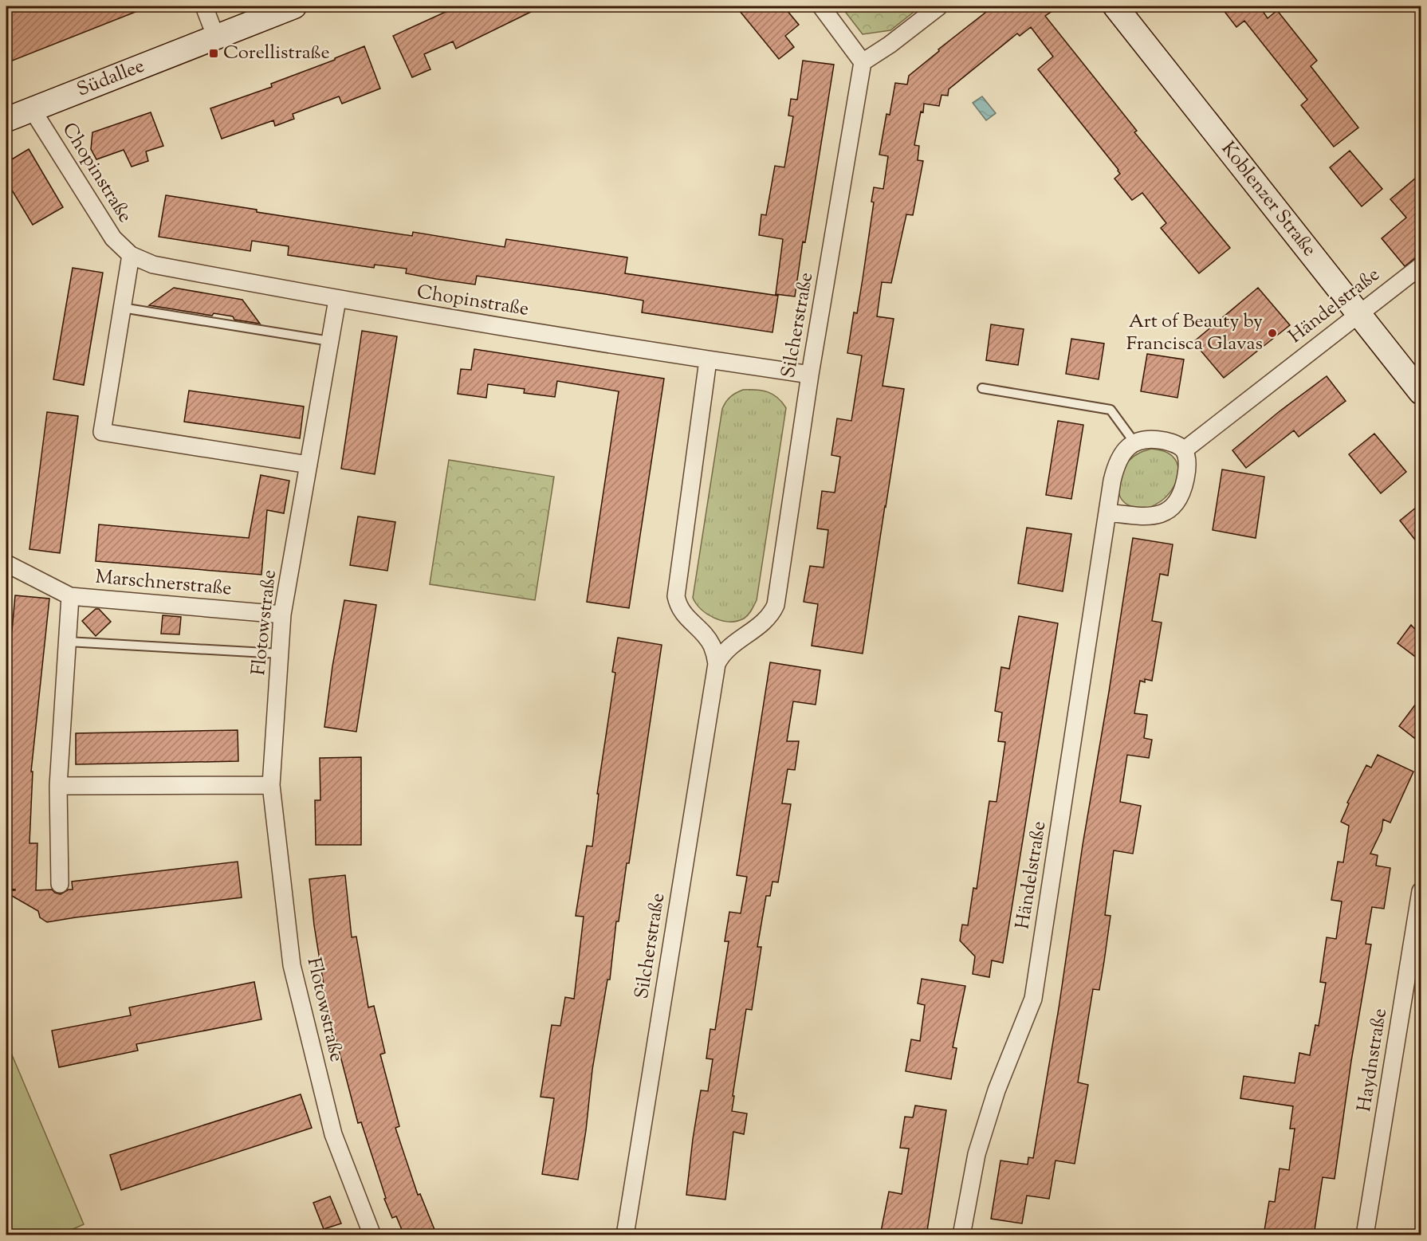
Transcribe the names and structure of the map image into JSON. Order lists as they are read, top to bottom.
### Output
{
  "streets": {
    "main road": ["Südallee", "Koblenzer Straße"],
    "street": [
      "Chopinstraße",
      "Händelstraße",
      "Silcherstraße",
      "Marschnerstraße",
      "Flotowstraße",
      "Haydnstraße"
    ]
  },
  "crossings": [
    ["Südallee", "Chopinstraße"],
    ["Chopinstraße", "Silcherstraße"],
    ["Chopinstraße", "Flotowstraße"],
    ["Koblenzer Straße", "Händelstraße"],
    ["Marschnerstraße", "Flotowstraße"]
  ],
  "places": {
    "transit": ["Corellistraße"],
    "other": ["Art of Beauty by Francisca Glavas"]
  }
}
